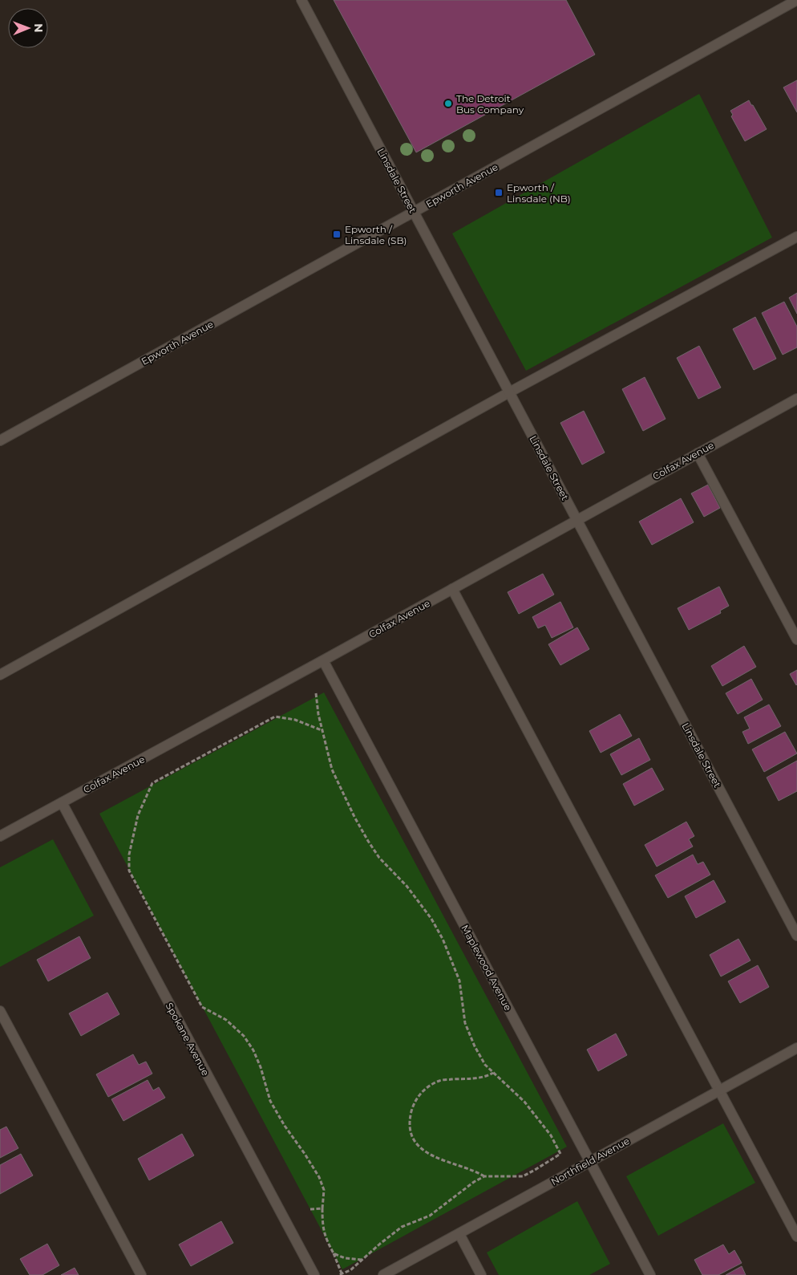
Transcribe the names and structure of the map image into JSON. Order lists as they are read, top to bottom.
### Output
{
  "streets": {
    "street": [
      "Linsdale Street",
      "Epworth Avenue",
      "Colfax Avenue",
      "Maplewood Avenue",
      "Spokane Avenue",
      "Northfield Avenue"
    ]
  },
  "crossings": [
    ["Linsdale Street", "Epworth Avenue"],
    ["Linsdale Street", "Colfax Avenue"],
    ["Colfax Avenue", "Maplewood Avenue"],
    ["Colfax Avenue", "Spokane Avenue"],
    ["Maplewood Avenue", "Northfield Avenue"]
  ],
  "places": {
    "other": ["The Detroit Bus Company"],
    "transit": ["Epworth / Linsdale (NB)", "Epworth / Linsdale (SB)"]
  },
  "north": "right"
}
